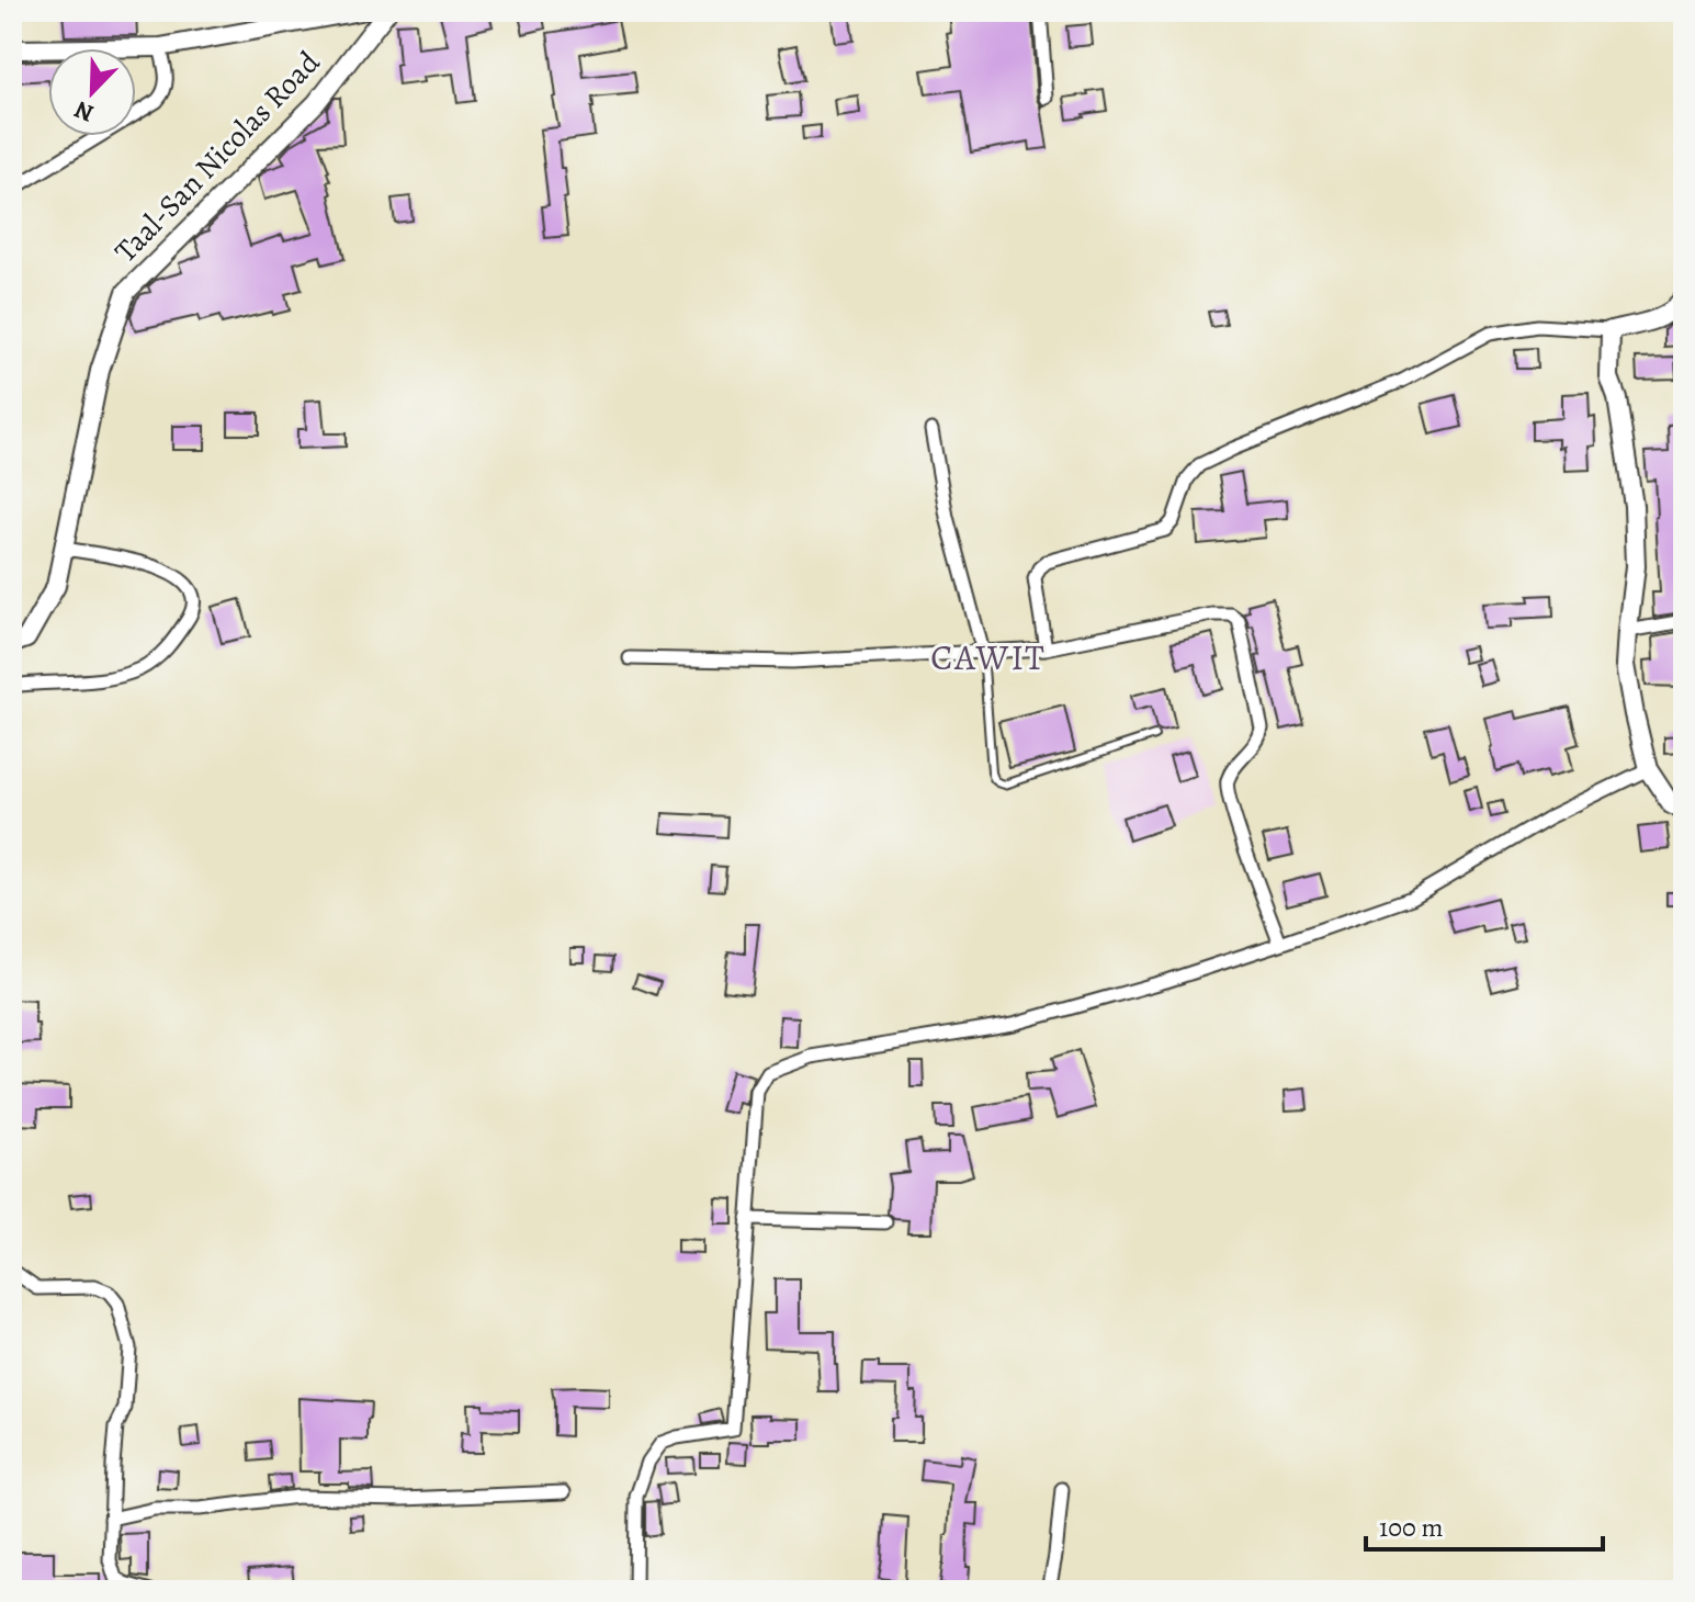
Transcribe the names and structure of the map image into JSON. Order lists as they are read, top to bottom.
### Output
{
  "streets": {
    "street": ["Taal-San Nicolas Road"]
  },
  "districts": ["CAWIT"],
  "scale_bar": "100 m",
  "north": "bottom left"
}
